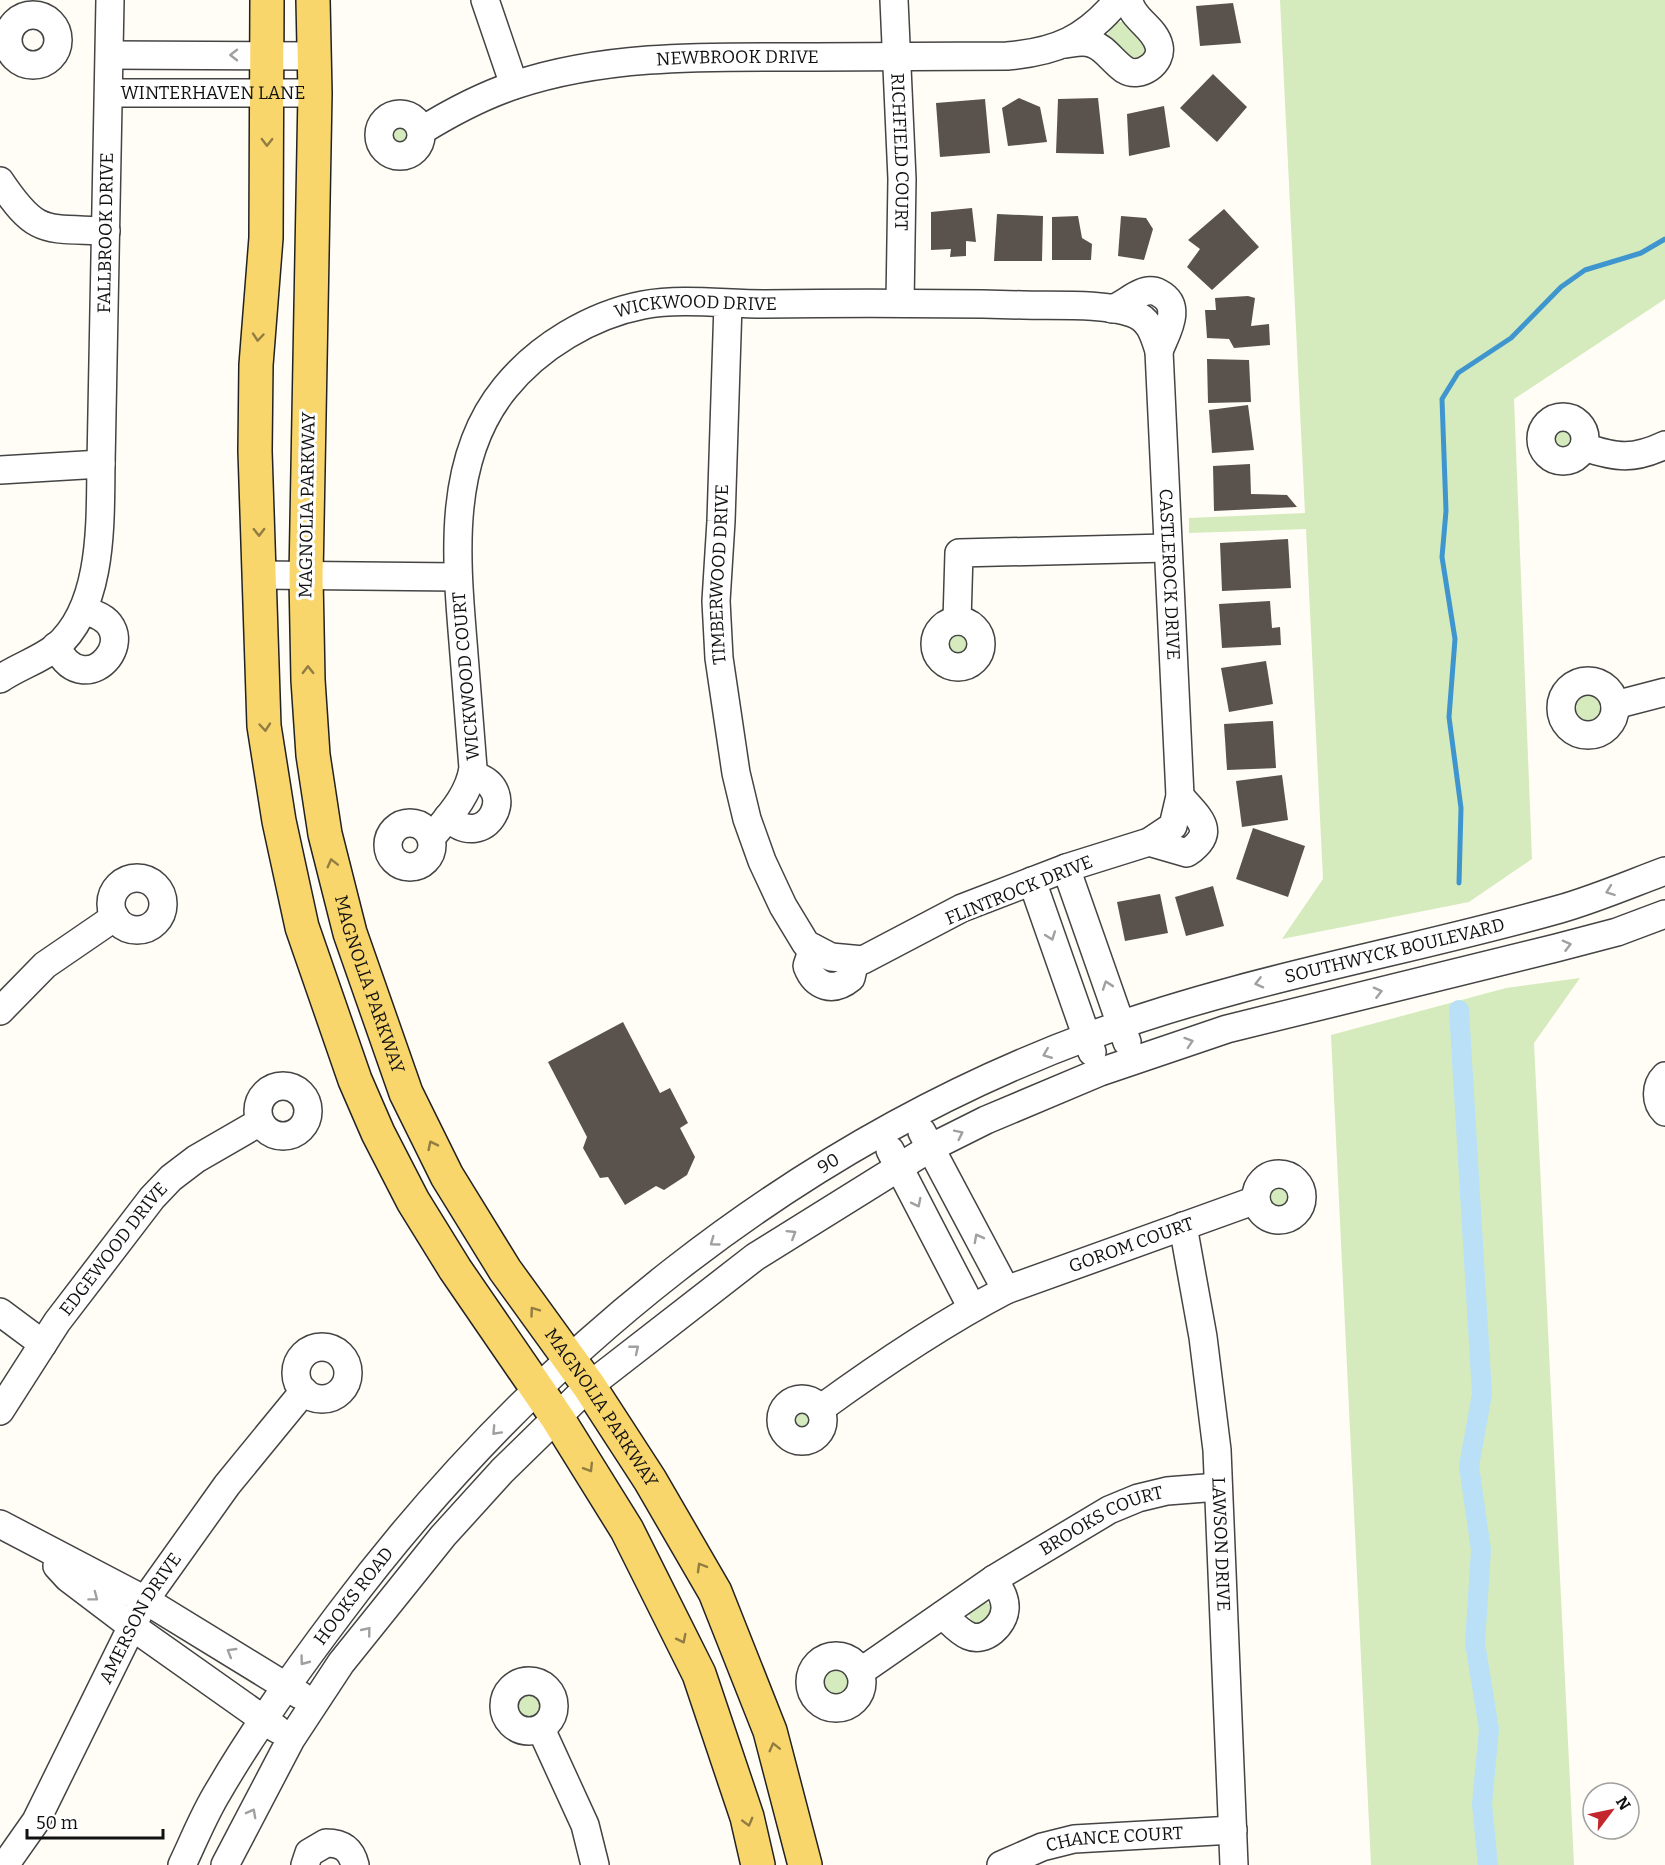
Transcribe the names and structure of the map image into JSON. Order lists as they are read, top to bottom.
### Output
{
  "streets": {
    "main road": ["MAGNOLIA PARKWAY"],
    "street": [
      "NEWBROOK DRIVE",
      "WINTERHAVEN LANE",
      "RICHFIELD COURT",
      "FALLBROOK DRIVE",
      "WICKWOOD DRIVE",
      "CASTLEROCK DRIVE",
      "TIMBERWOOD DRIVE",
      "WICKWOOD COURT",
      "FLINTROCK DRIVE",
      "SOUTHWYCK BOULEVARD",
      "90",
      "GOROM COURT",
      "EDGEWOOD DRIVE",
      "BROOKS COURT",
      "LAWSON DRIVE",
      "HOOKS ROAD",
      "AMERSON DRIVE",
      "CHANCE COURT"
    ]
  },
  "crossings": [
    ["NEWBROOK DRIVE", "RICHFIELD COURT"],
    ["WINTERHAVEN LANE", "FALLBROOK DRIVE"],
    ["WINTERHAVEN LANE", "MAGNOLIA PARKWAY"],
    ["RICHFIELD COURT", "WICKWOOD DRIVE"],
    ["WICKWOOD DRIVE", "CASTLEROCK DRIVE"],
    ["WICKWOOD DRIVE", "TIMBERWOOD DRIVE"],
    ["WICKWOOD DRIVE", "WICKWOOD COURT"],
    ["MAGNOLIA PARKWAY", "90"],
    ["MAGNOLIA PARKWAY", "HOOKS ROAD"],
    ["CASTLEROCK DRIVE", "FLINTROCK DRIVE"],
    ["TIMBERWOOD DRIVE", "FLINTROCK DRIVE"],
    ["SOUTHWYCK BOULEVARD", "90"],
    ["90", "HOOKS ROAD"],
    ["GOROM COURT", "LAWSON DRIVE"],
    ["BROOKS COURT", "LAWSON DRIVE"],
    ["LAWSON DRIVE", "CHANCE COURT"]
  ],
  "scale_bar": "50 m",
  "north": "top right"
}
